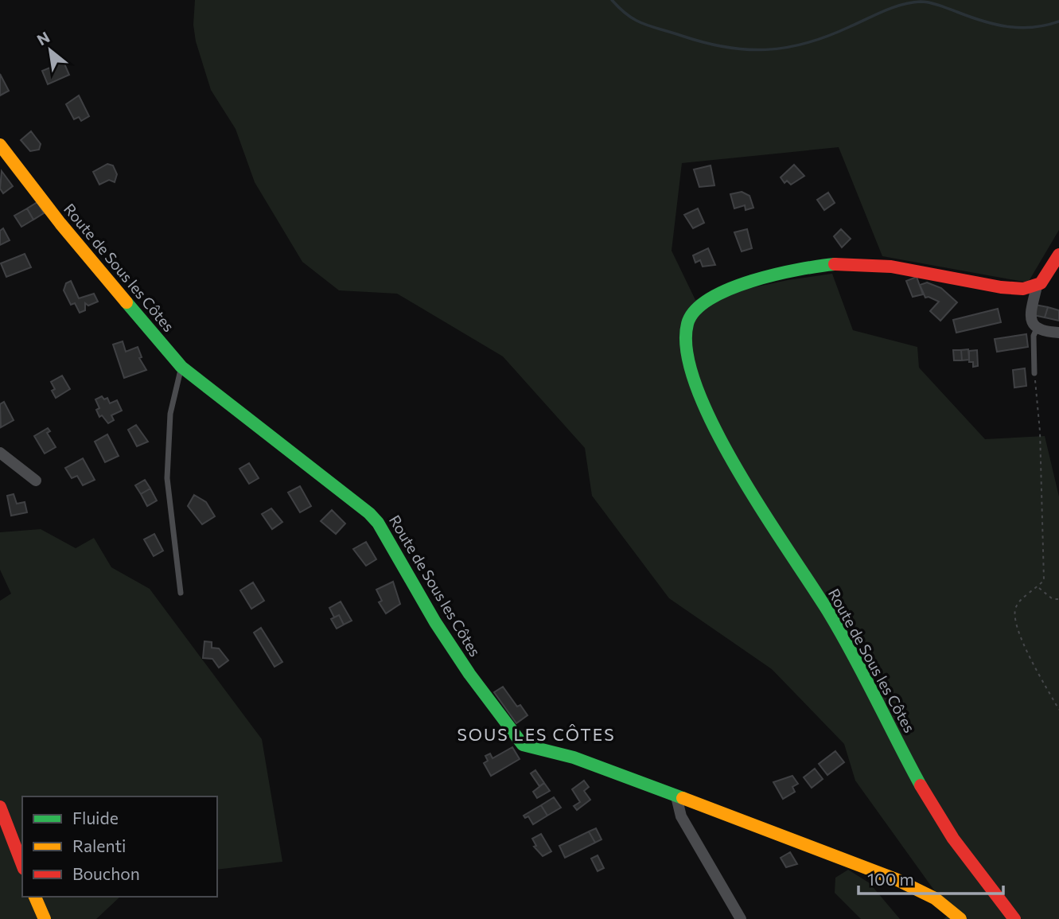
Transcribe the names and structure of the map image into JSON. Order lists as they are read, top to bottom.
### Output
{
  "streets": {
    "street": ["Route de Sous les Côtes"]
  },
  "districts": ["SOUS LES CÔTES"],
  "legend": ["Fluide", "Ralenti", "Bouchon"],
  "scale_bar": "100 m",
  "north": "top left"
}
